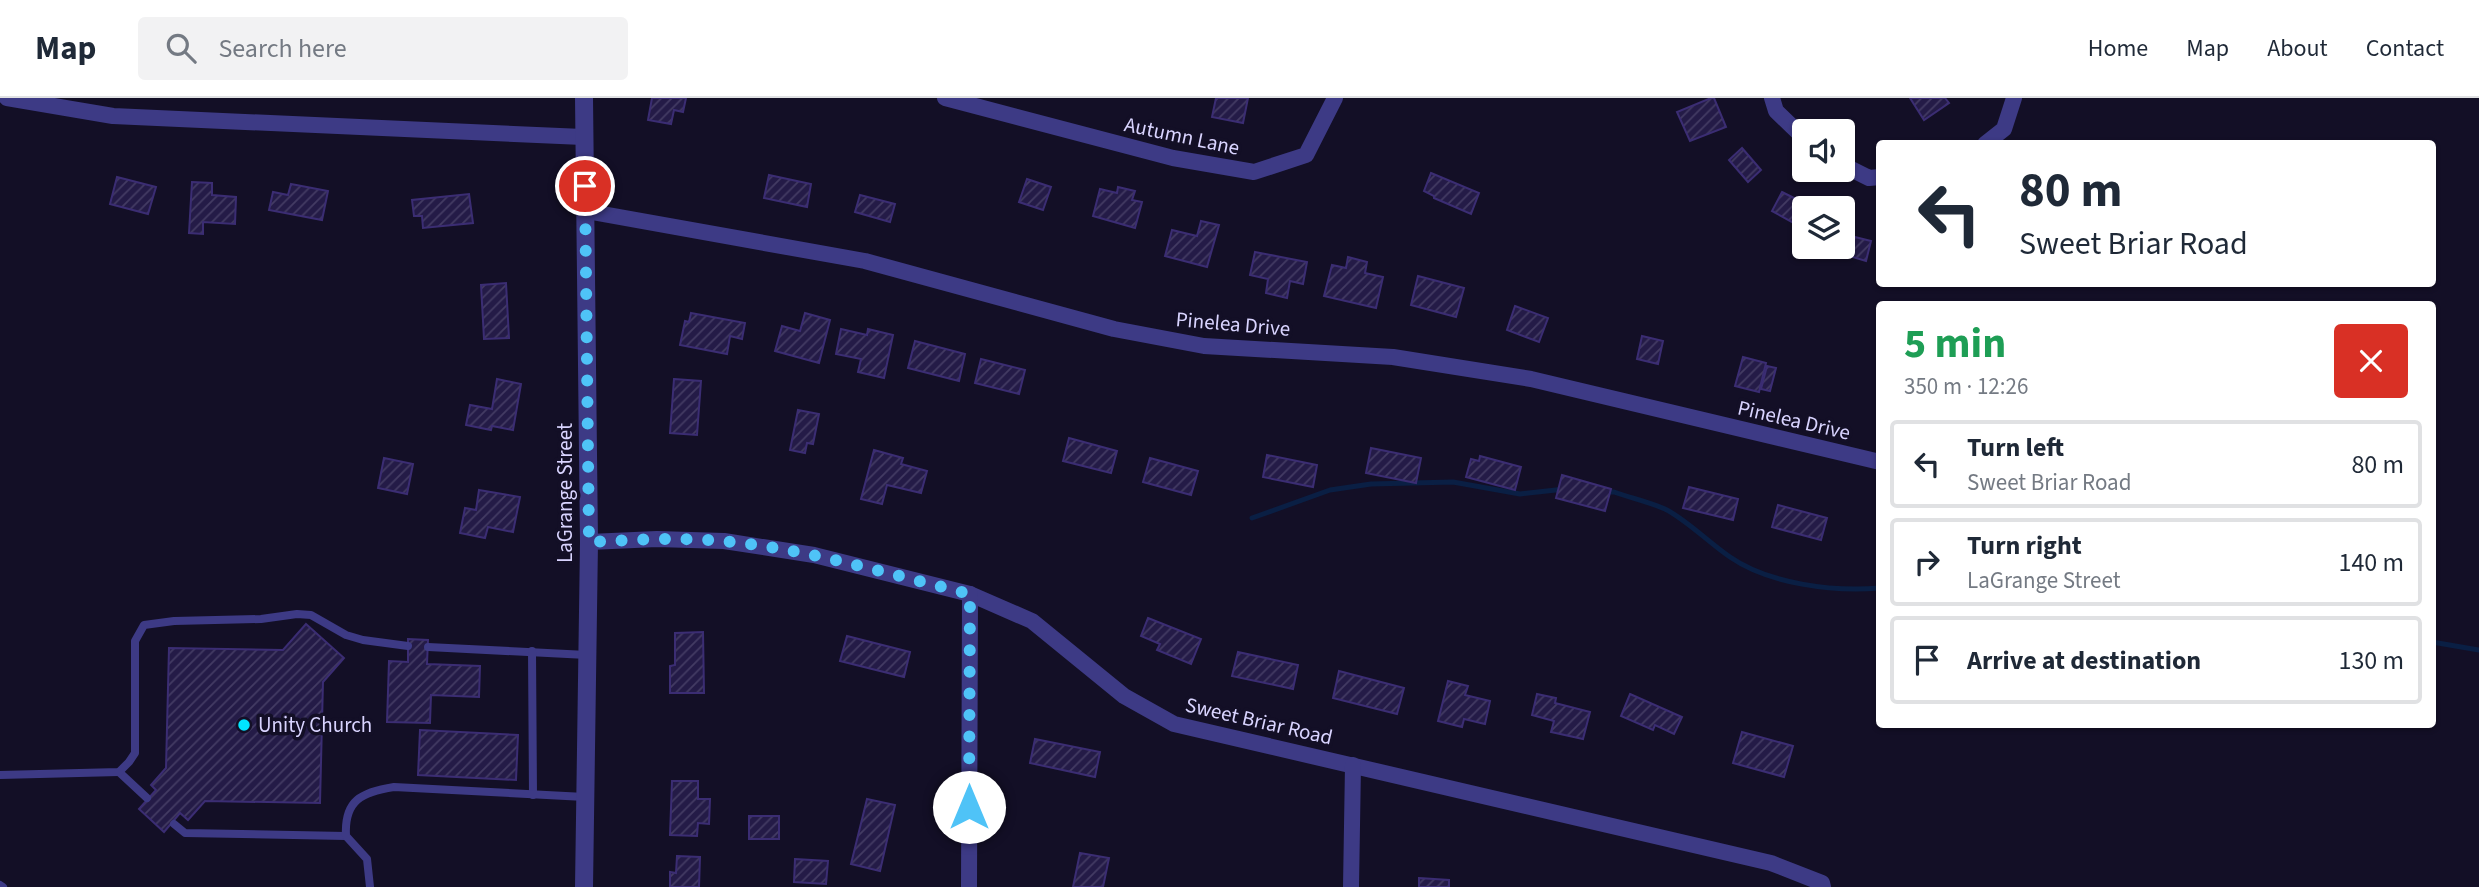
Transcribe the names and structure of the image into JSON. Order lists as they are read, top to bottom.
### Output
{
  "streets": {
    "street": [
      "Autumn Lane",
      "Pinelea Drive",
      "LaGrange Street",
      "Sweet Briar Road"
    ]
  },
  "crossings": [
    ["Pinelea Drive", "LaGrange Street"],
    ["LaGrange Street", "Sweet Briar Road"]
  ],
  "places": ["Unity Church"],
  "page": {
    "header": "Map",
    "search": "Search here",
    "nav": [
      "Home",
      "Map",
      "About",
      "Contact"
    ],
    "turn": ["80 m", "Sweet Briar Road"],
    "heading": ["5 min", "350 m · 12:26"],
    "list": [
      {
        "name": "Turn left",
        "note": "Sweet Briar Road",
        "value": "80 m"
      },
      {
        "name": "Turn right",
        "note": "LaGrange Street",
        "value": "140 m"
      },
      {
        "name": "Arrive at destination",
        "value": "130 m"
      }
    ]
  }
}
